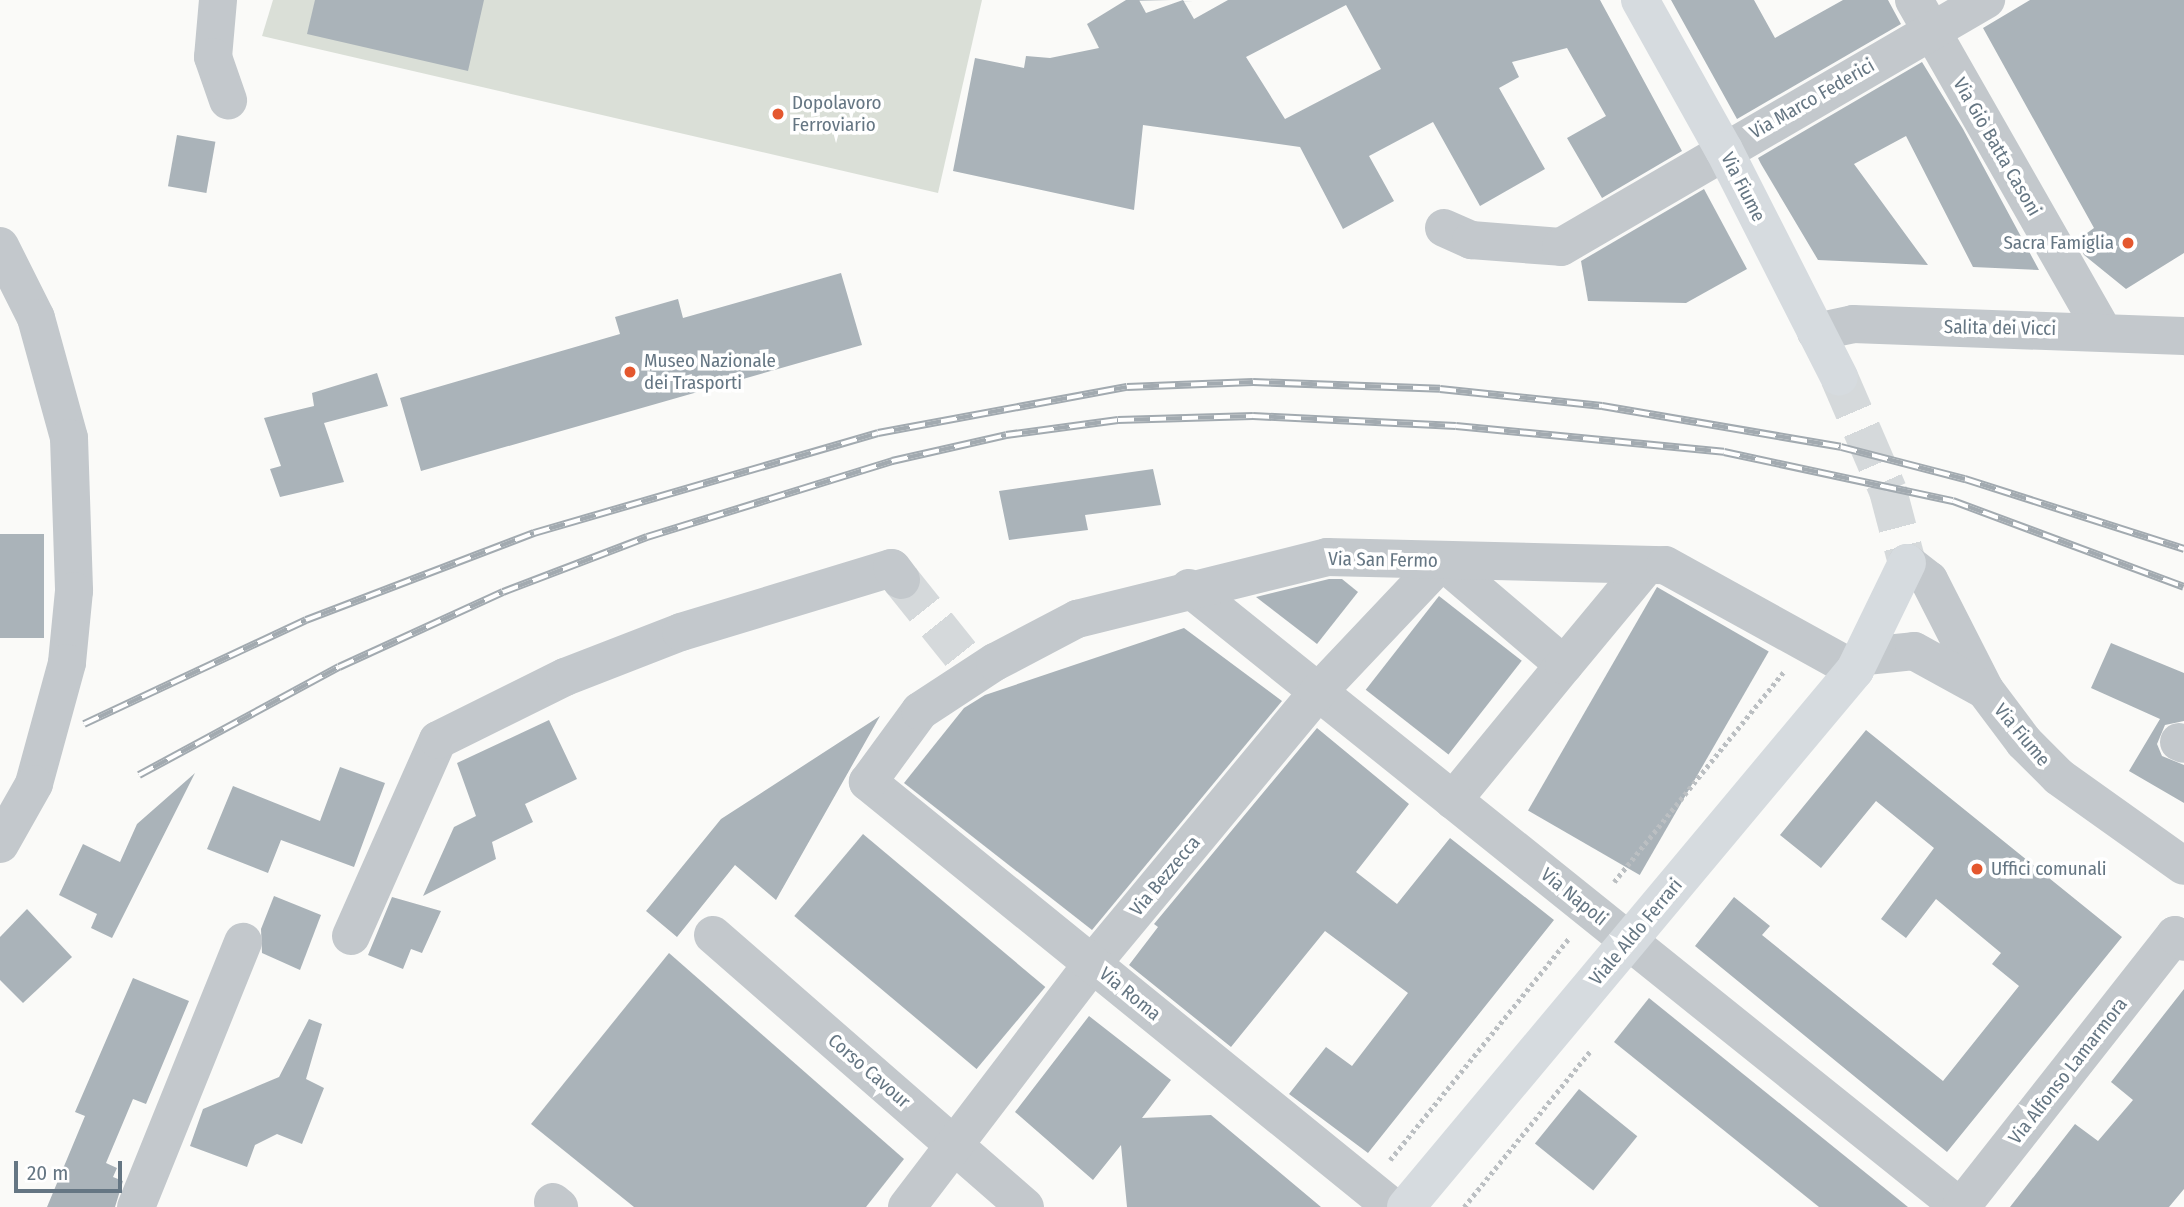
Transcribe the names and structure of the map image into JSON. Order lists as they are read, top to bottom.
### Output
{
  "streets": {
    "main road": ["Via Fiume", "Viale Aldo Ferrari"],
    "street": [
      "Via Marco Federici",
      "Via Giò Batta Casoni",
      "Salita dei Vicci",
      "Via San Fermo",
      "Via Bezzecca",
      "Via Napoli",
      "Via Roma",
      "Corso Cavour",
      "Via Alfonso Lamarmora"
    ]
  },
  "crossings": [
    ["Via Marco Federici", "Via Giò Batta Casoni"],
    ["Via Marco Federici", "Via Fiume"],
    ["Via Giò Batta Casoni", "Salita dei Vicci"],
    ["Via Fiume", "Salita dei Vicci"],
    ["Via Fiume", "Viale Aldo Ferrari"],
    ["Via San Fermo", "Via Bezzecca"],
    ["Via San Fermo", "Via Napoli"],
    ["Via San Fermo", "Viale Aldo Ferrari"],
    ["Via San Fermo", "Via Roma"],
    ["Via Bezzecca", "Via Napoli"],
    ["Via Bezzecca", "Via Roma"],
    ["Via Bezzecca", "Corso Cavour"],
    ["Via Napoli", "Viale Aldo Ferrari"],
    ["Via Napoli", "Via Alfonso Lamarmora"]
  ],
  "places": [
    "Dopolavoro Ferroviario",
    "Sacra Famiglia",
    "Museo Nazionale dei Trasporti",
    "Uffici comunali"
  ],
  "scale_bar": "20 m"
}
